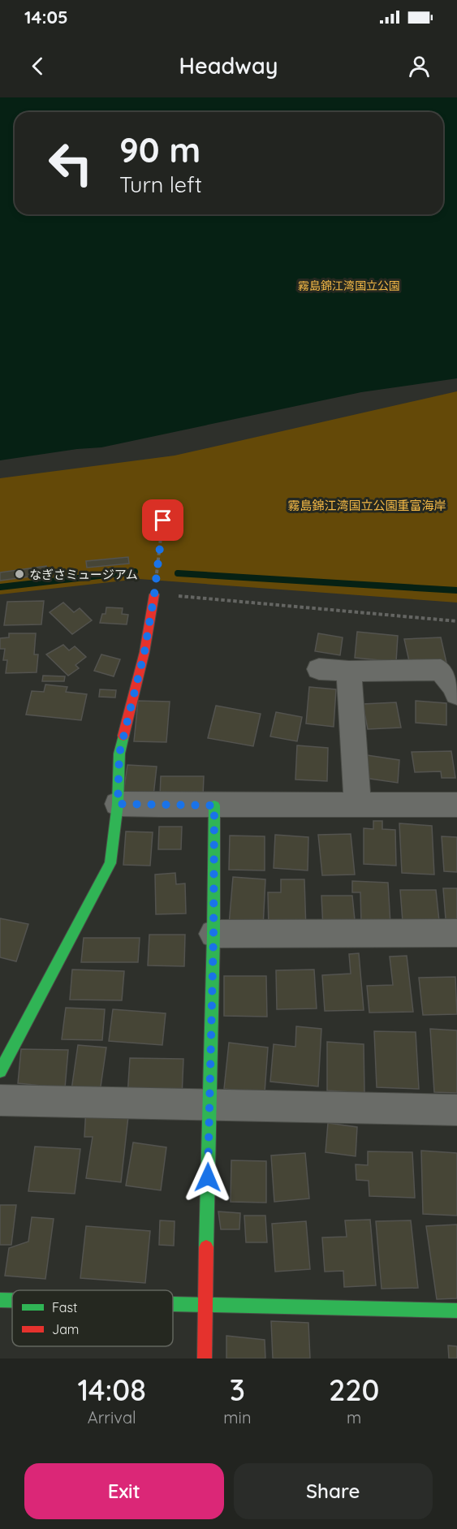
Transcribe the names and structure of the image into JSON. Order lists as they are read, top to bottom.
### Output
{
  "parks": ["霧島錦江湾国立公園", "霧島錦江湾国立公園重富海岸"],
  "places": ["なぎさミュージアム"],
  "legend": ["Fast", "Jam"],
  "page": {
    "status": "14:05",
    "header": "Headway",
    "turn": ["90 m", "Turn left"],
    "eta": [
      "14:08",
      "Arrival",
      "3",
      "min",
      "220",
      "m"
    ],
    "buttons": ["Exit", "Share"]
  }
}
